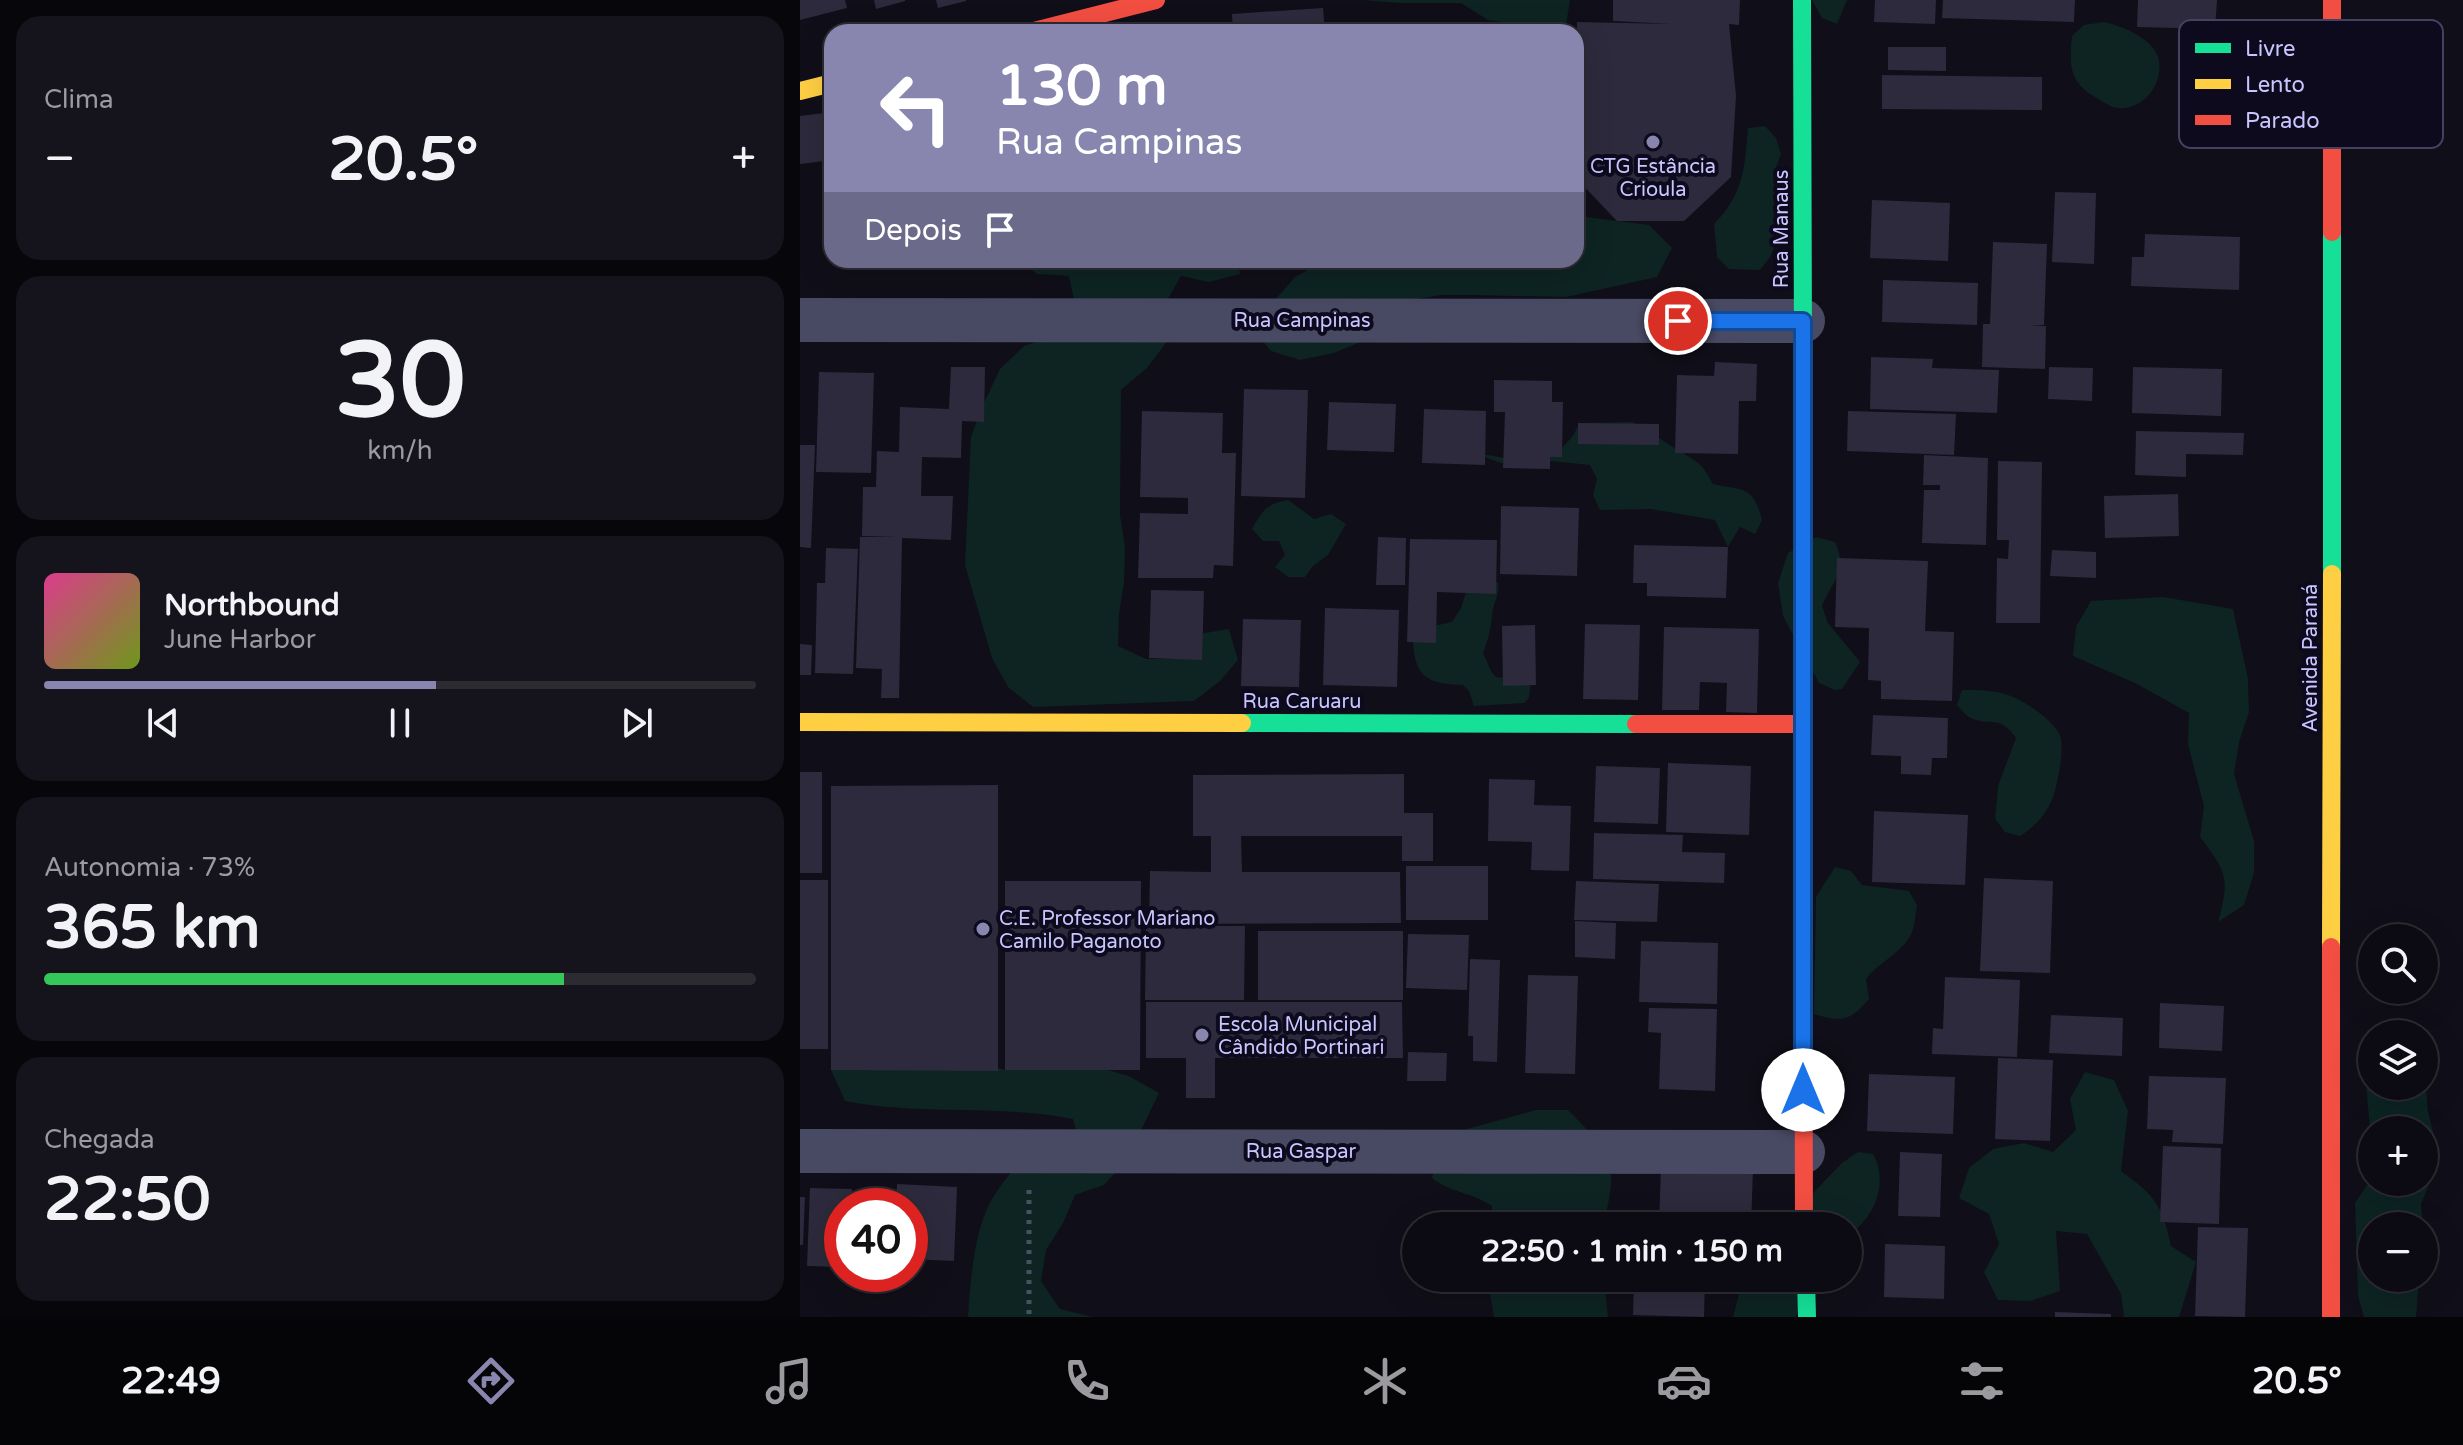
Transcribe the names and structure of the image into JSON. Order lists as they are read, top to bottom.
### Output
{
  "streets": {
    "street": [
      "Rua Manaus",
      "Rua Campinas",
      "Avenida Paraná",
      "Rua Caruaru",
      "Rua Gaspar"
    ]
  },
  "crossings": [
    ["Rua Manaus", "Rua Campinas"],
    ["Rua Manaus", "Rua Caruaru"],
    ["Rua Manaus", "Rua Gaspar"]
  ],
  "places": ["CTG Estância Crioula", "C.E. Professor Mariano Camilo Paganoto", "Escola Municipal Cândido Portinari"],
  "legend": ["Livre", "Lento", "Parado"],
  "page": {
    "tile": [
      "Clima",
      ["30", "km/h"],
      ["Autonomia · 73%", "365 km"],
      ["Chegada", "22:50"]
    ],
    "turn": ["130 m", "Rua Campinas"],
    "heat": ["−", "20.5°", "+"],
    "then": "Depois",
    "song": ["Northbound", "June Harbor"],
    "map_buttons": ["+", "−"],
    "limit": "40",
    "trip": "22:50 · 1 min · 150 m",
    "tabs": ["22:49", "20.5°"]
  }
}
